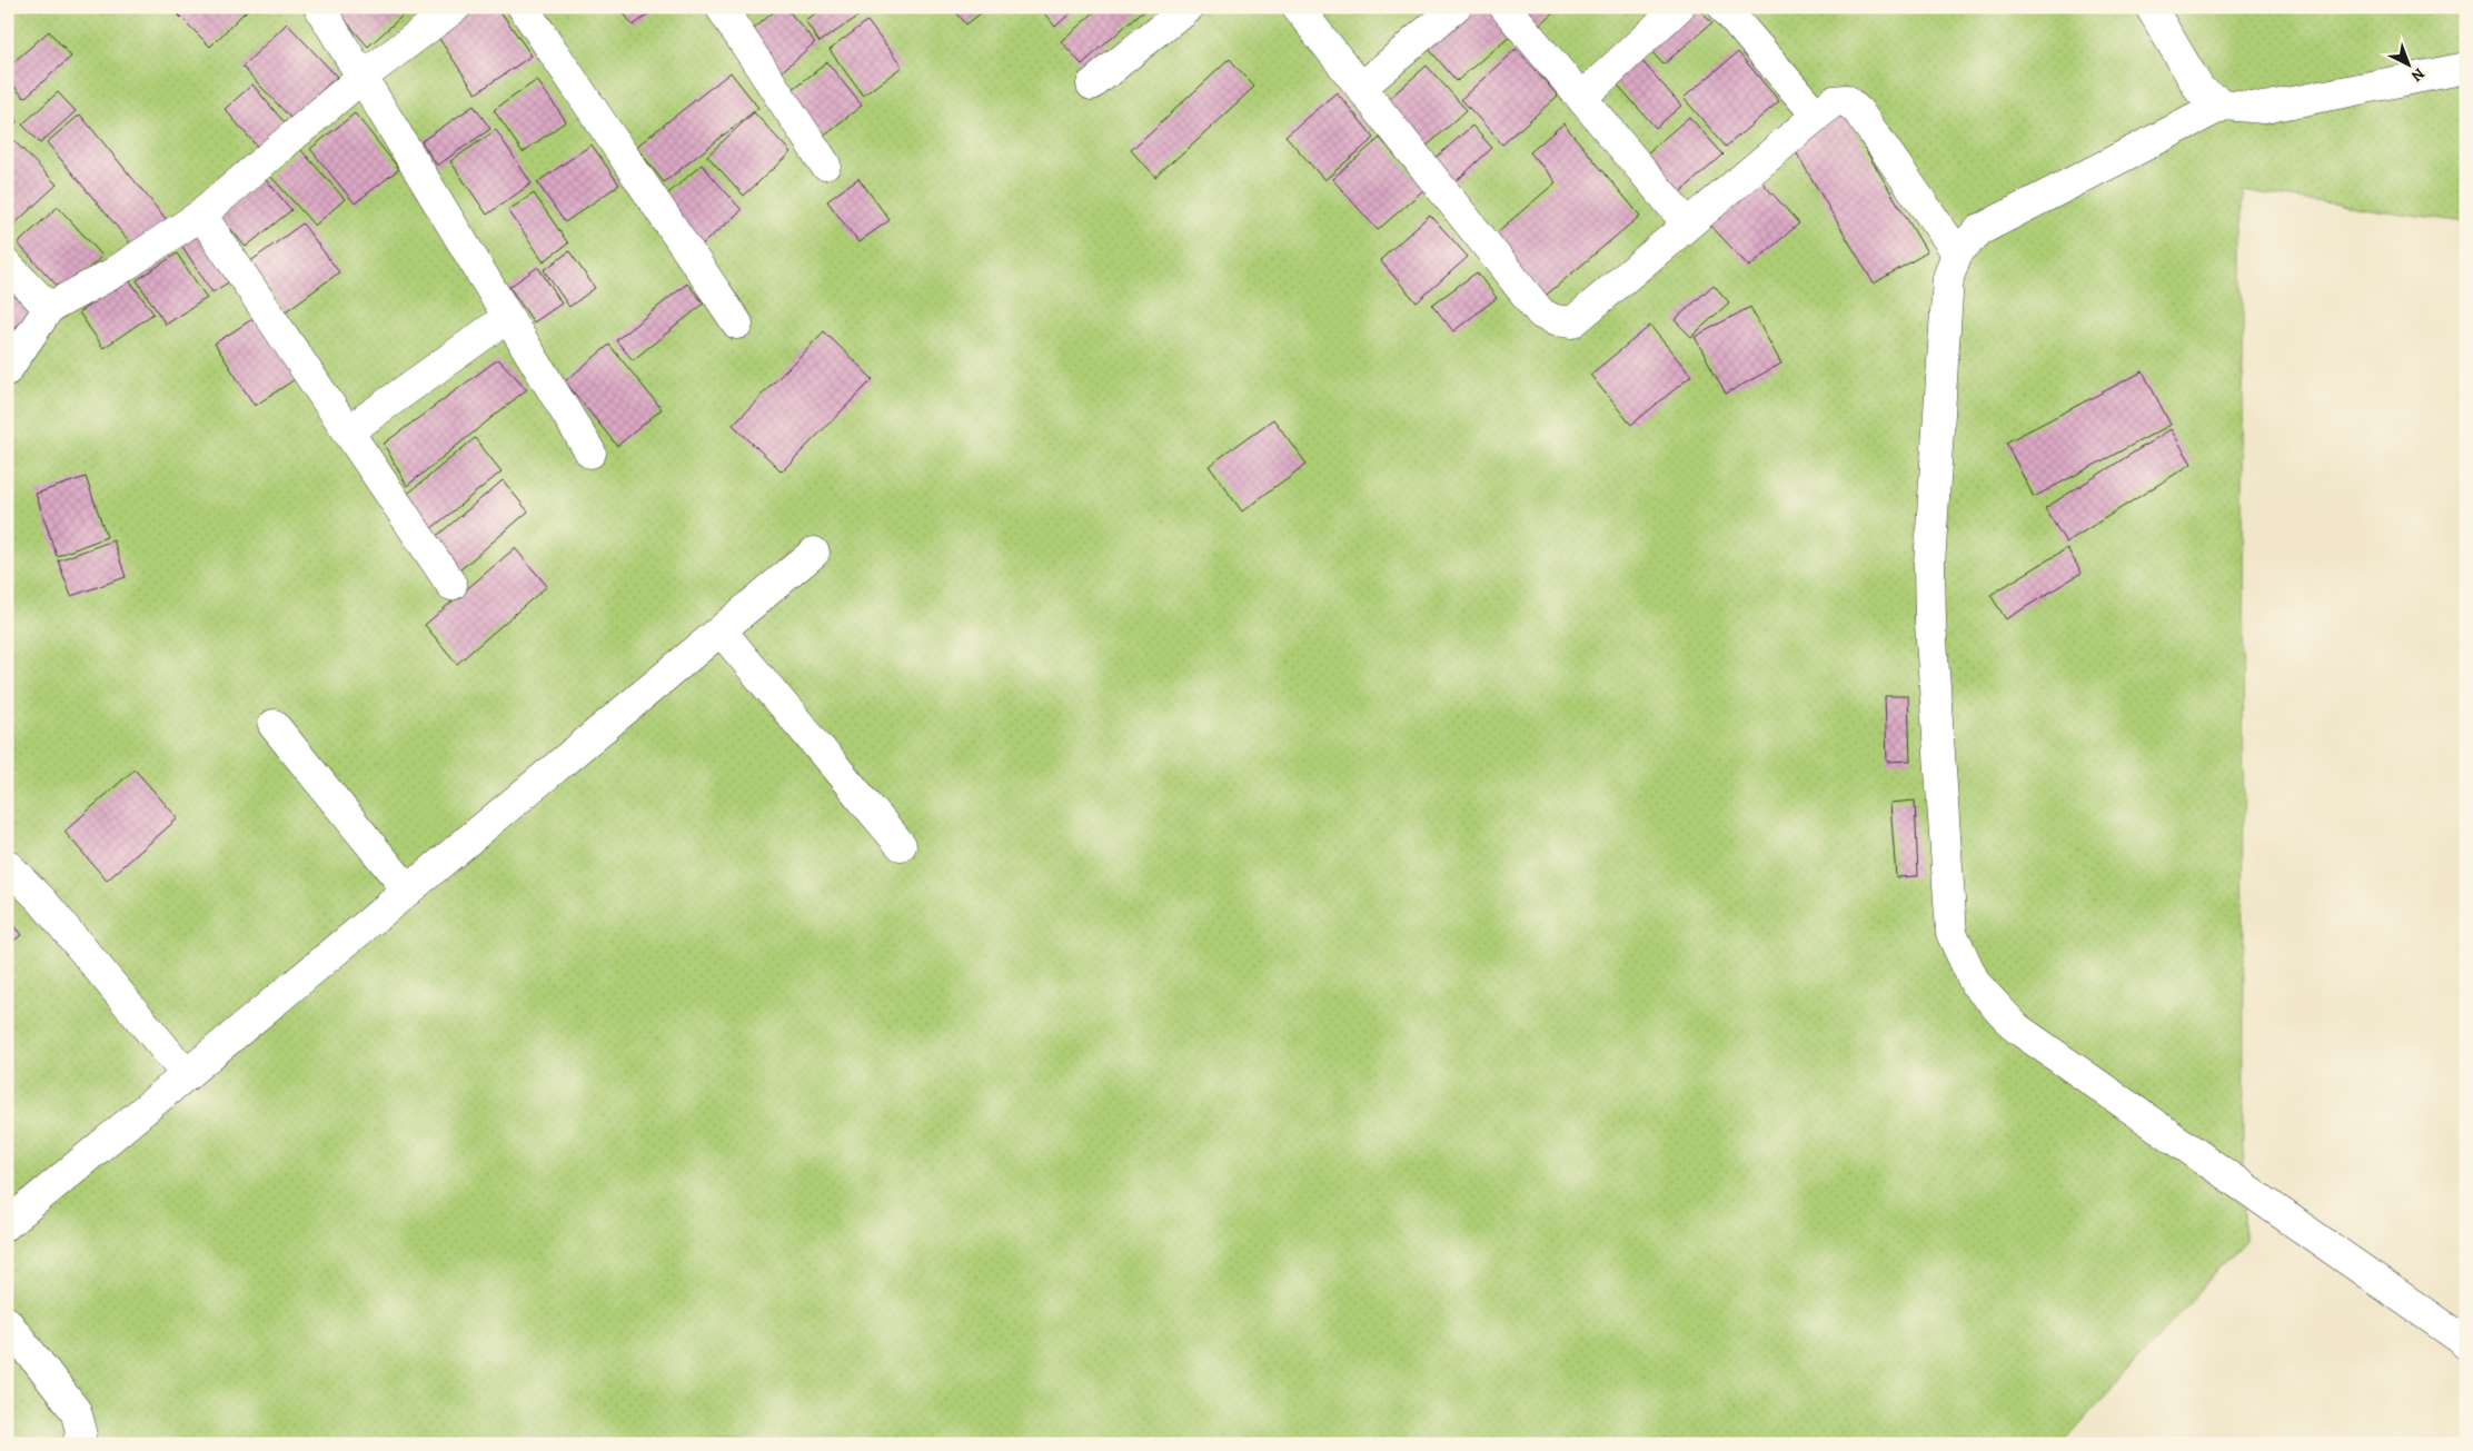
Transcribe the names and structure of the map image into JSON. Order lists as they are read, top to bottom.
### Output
{
  "north": "bottom right"
}
